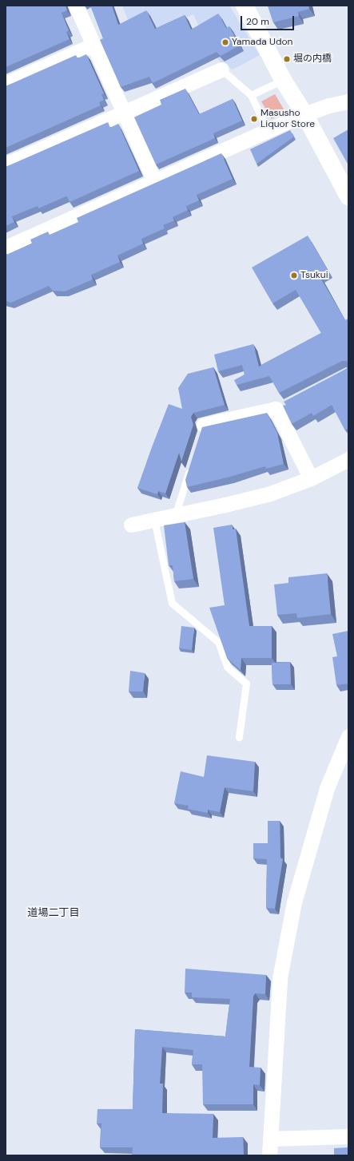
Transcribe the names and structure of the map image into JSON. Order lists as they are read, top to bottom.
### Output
{
  "districts": ["道場二丁目"],
  "places": [
    "Yamada Udon",
    "堀の内橋",
    "Masusho Liquor Store",
    "Tsukui"
  ],
  "scale_bar": "20 m"
}
